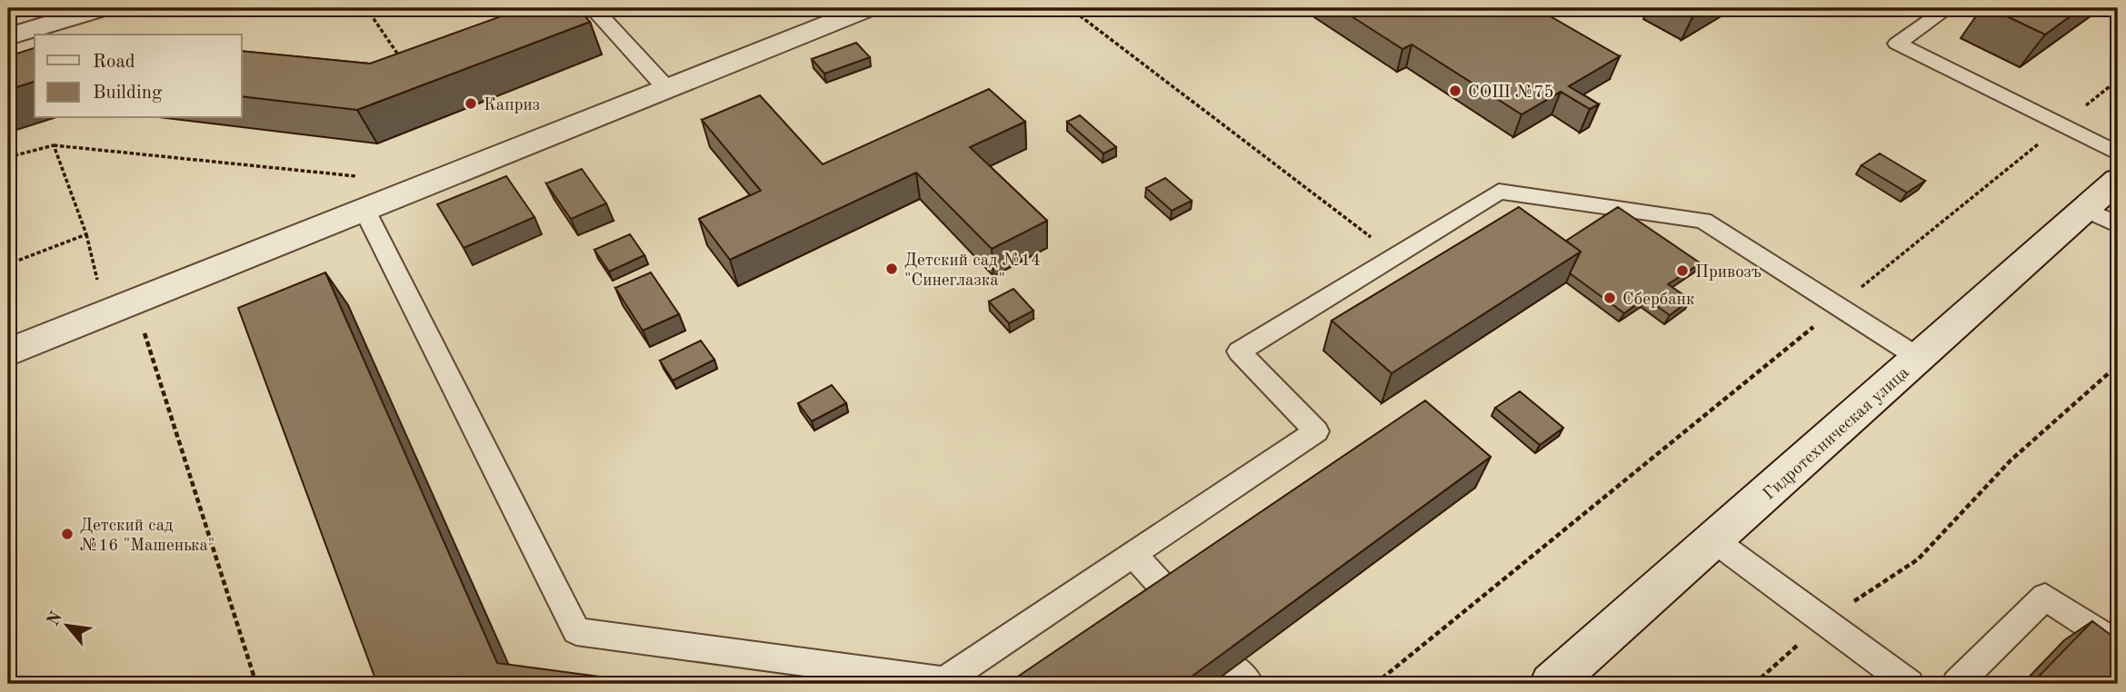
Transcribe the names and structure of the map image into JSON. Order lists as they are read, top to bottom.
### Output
{
  "streets": {
    "street": ["Гидротехническая улица"]
  },
  "places": [
    "СОШ №75",
    "Каприз",
    "Детский сад №14 \"Синеглазка\"",
    "Привозъ",
    "Сбербанк",
    "Детский сад №16 \"Машенька\""
  ],
  "legend": ["Road", "Building"],
  "north": "top left"
}
